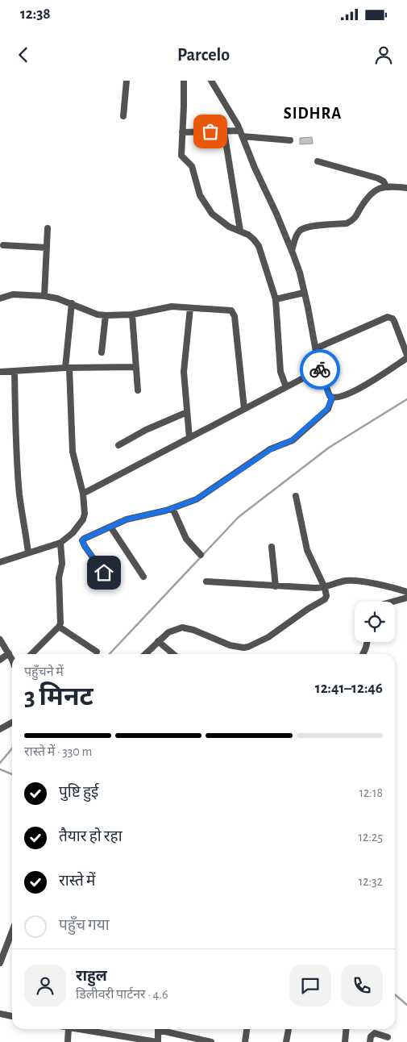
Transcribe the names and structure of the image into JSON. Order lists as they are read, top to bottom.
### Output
{
  "districts": ["SIDHRA"],
  "page": {
    "status": "12:38",
    "header": "Parcelo",
    "heading": ["3 मिनट", "पहुँचने में", "12:41–12:46"],
    "panel": ["राहुल", "डिलीवरी पार्टनर · 4.6"],
    "bar": "रास्ते में · 330 m",
    "list": [
      ["पुष्टि हुई", "12:18"],
      ["तैयार हो रहा", "12:25"],
      ["रास्ते में", "12:32"],
      "पहुँच गया"
    ]
  }
}
